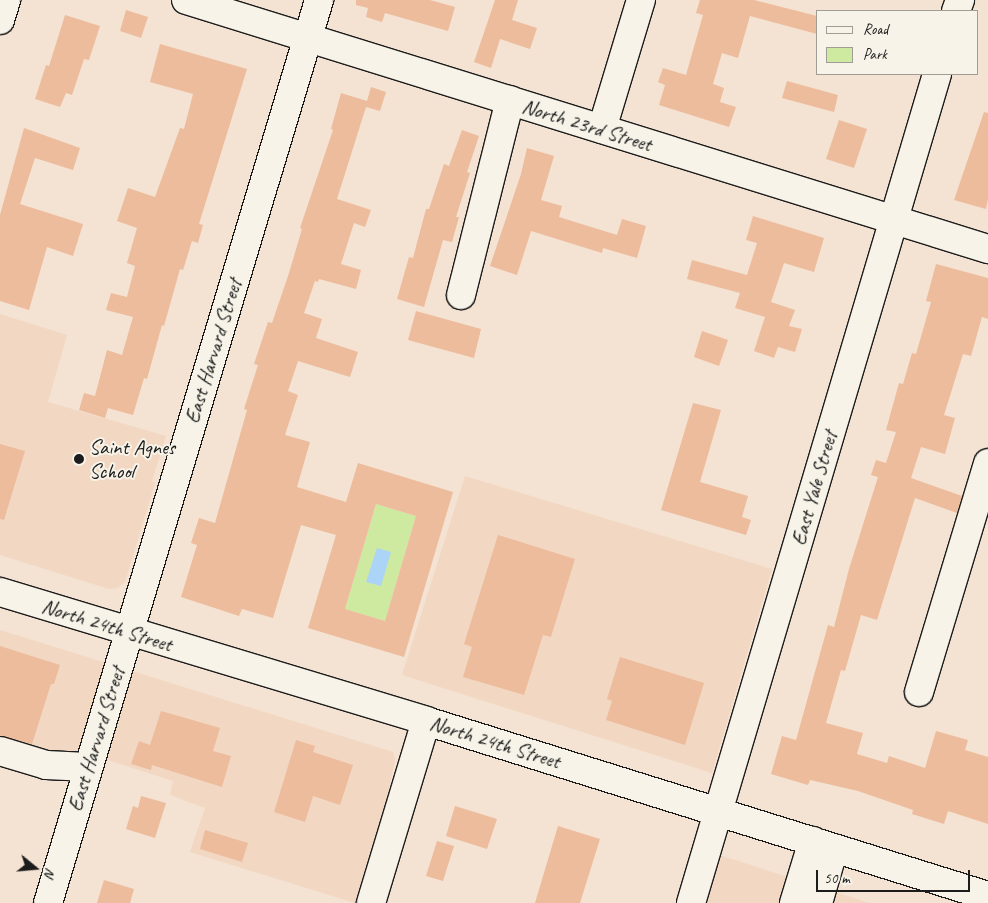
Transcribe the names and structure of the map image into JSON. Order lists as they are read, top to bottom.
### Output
{
  "streets": {
    "street": [
      "North 23rd Street",
      "East Harvard Street",
      "East Yale Street",
      "North 24th Street"
    ]
  },
  "crossings": [
    ["North 23rd Street", "East Harvard Street"],
    ["North 23rd Street", "East Yale Street"],
    ["East Harvard Street", "North 24th Street"],
    ["East Yale Street", "North 24th Street"]
  ],
  "places": ["Saint Agnes School"],
  "legend": ["Road", "Park"],
  "scale_bar": "50 m",
  "north": "right"
}
